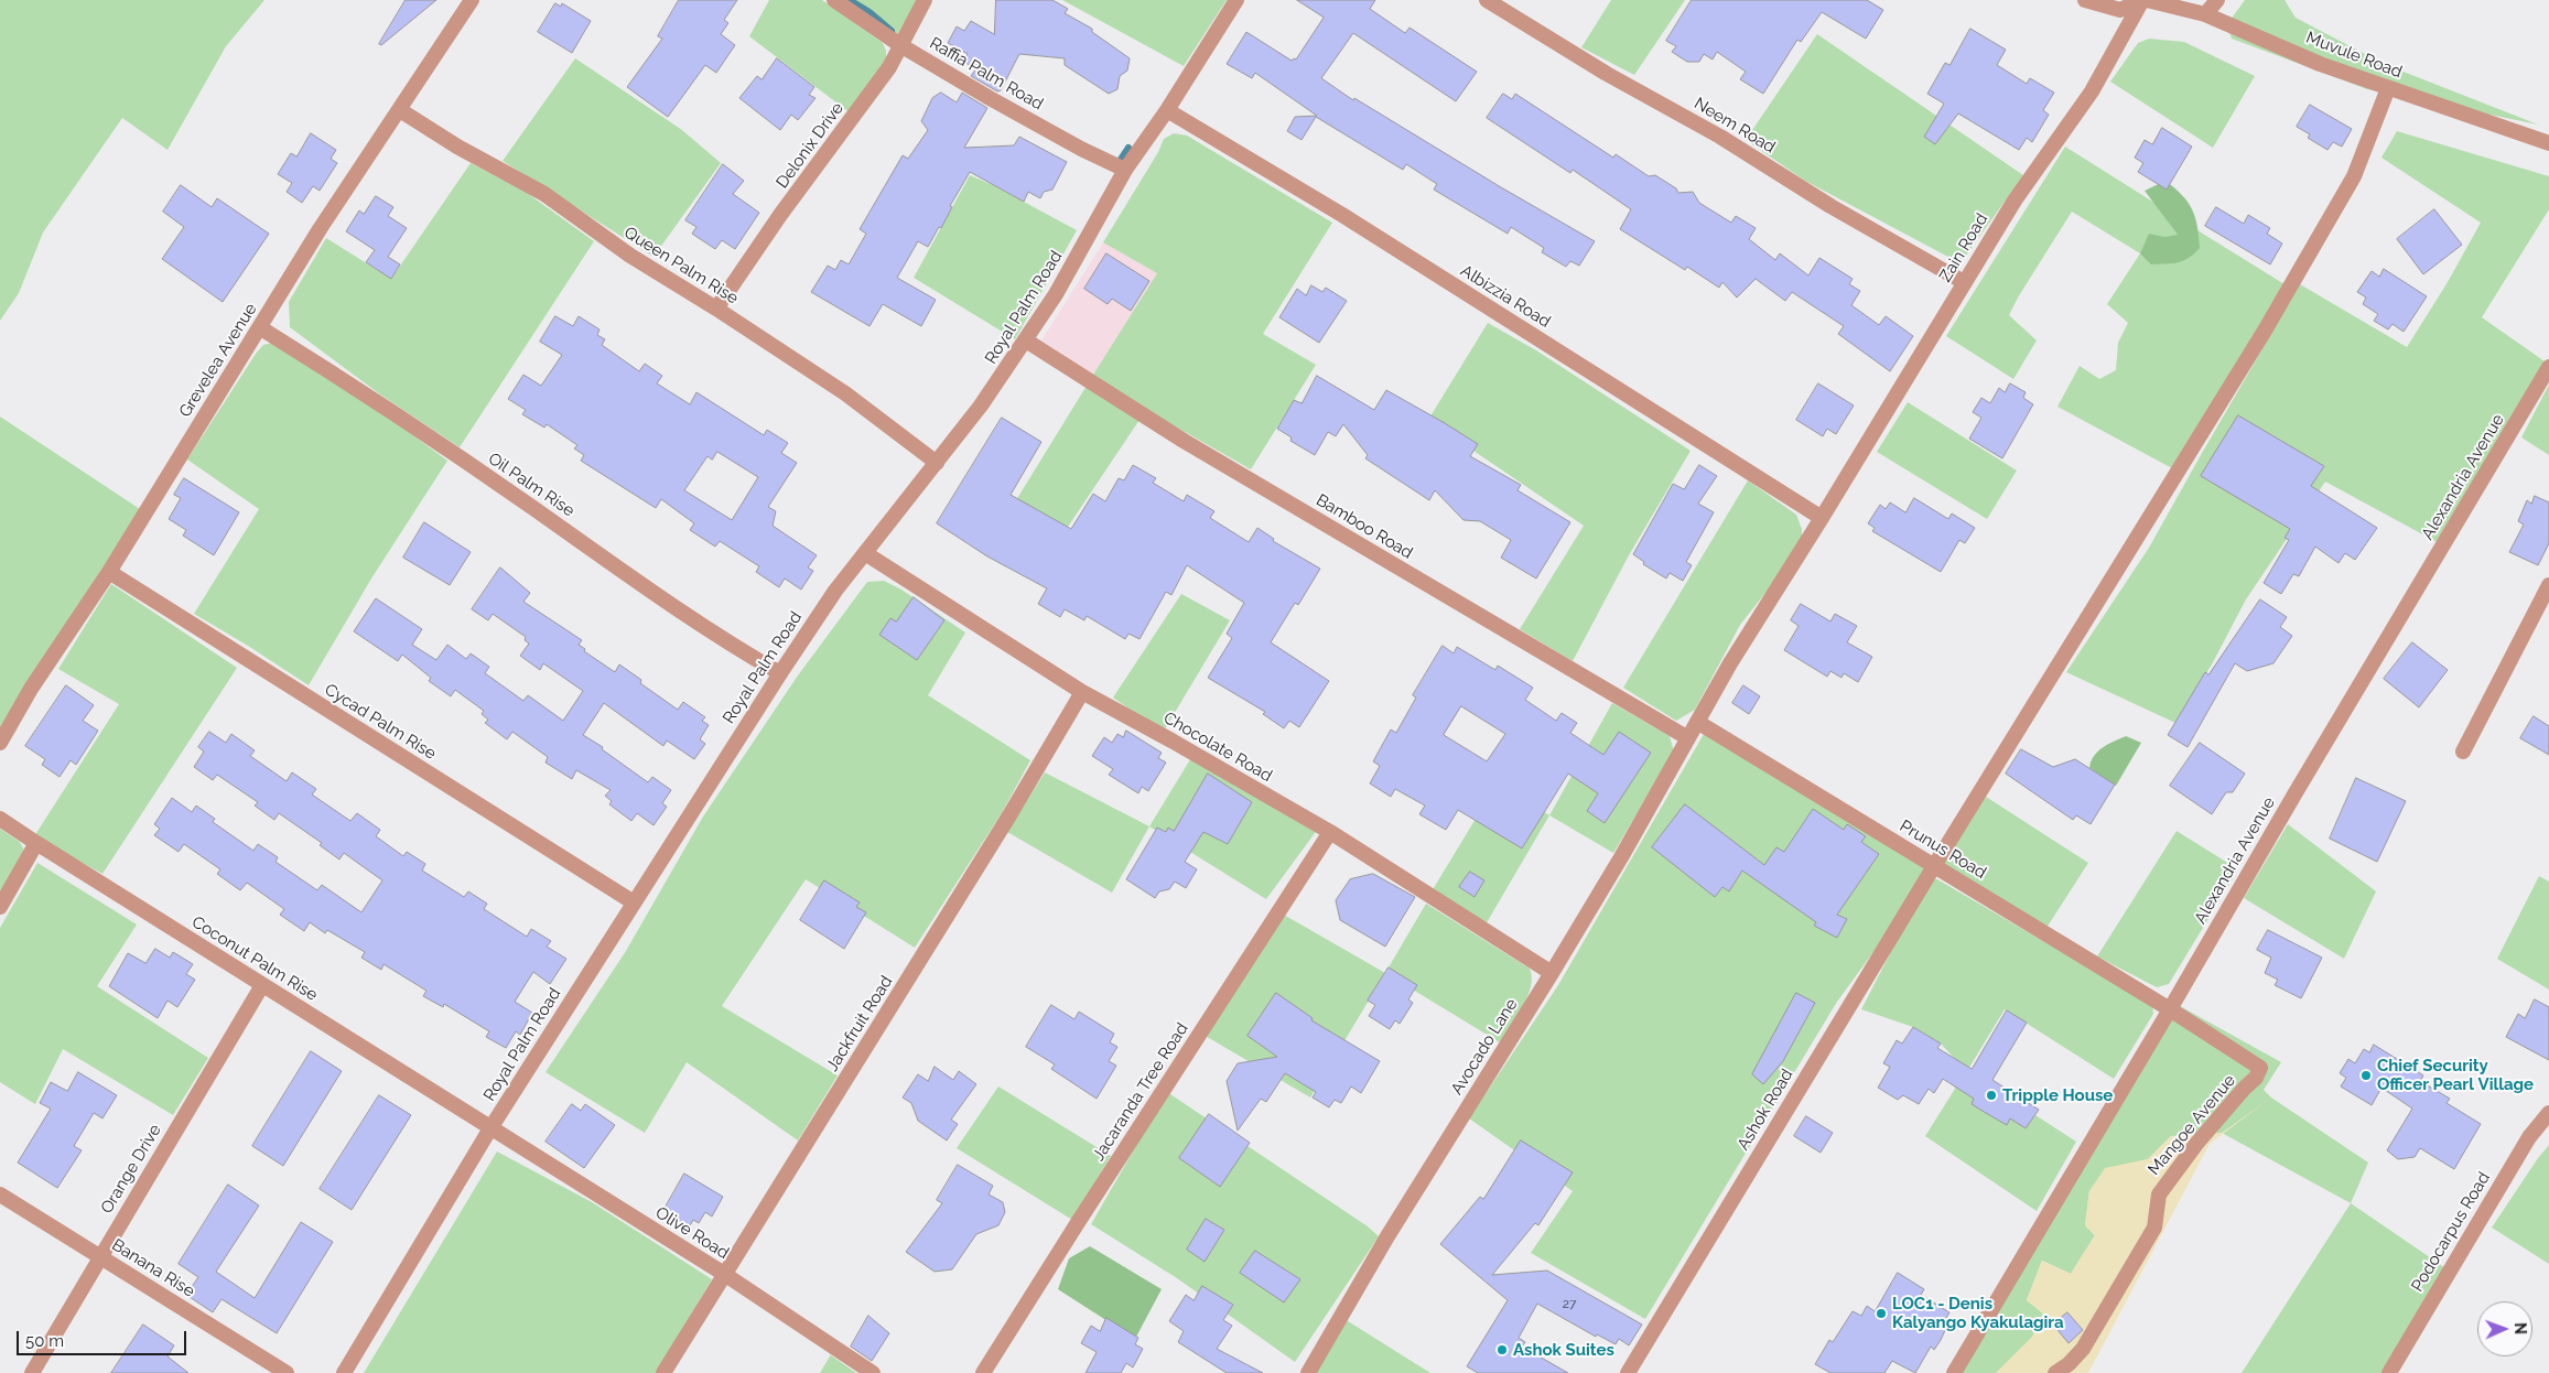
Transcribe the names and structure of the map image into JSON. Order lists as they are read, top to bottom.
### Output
{
  "streets": {
    "street": [
      "Muvule Road",
      "Raffia Palm Road",
      "Neem Road",
      "Delonix Drive",
      "Zain Road",
      "Queen Palm Rise",
      "Albizzia Road",
      "Royal Palm Road",
      "Grevelea Avenue",
      "Alexandria Avenue",
      "Oil Palm Rise",
      "Bamboo Road",
      "Cycad Palm Rise",
      "Chocolate Road",
      "Prunus Road",
      "Coconut Palm Rise",
      "Jackfruit Road",
      "Avocado Lane",
      "Jacaranda Tree Road",
      "Ashok Road",
      "Mangoe Avenue",
      "Orange Drive",
      "Podocarpus Road",
      "Olive Road",
      "Banana Rise"
    ]
  },
  "crossings": [
    ["Muvule Road", "Ashok Road"],
    ["Raffia Palm Road", "Delonix Drive"],
    ["Raffia Palm Road", "Royal Palm Road"],
    ["Neem Road", "Zain Road"],
    ["Delonix Drive", "Queen Palm Rise"],
    ["Zain Road", "Albizzia Road"],
    ["Zain Road", "Prunus Road"],
    ["Zain Road", "Avocado Lane"],
    ["Queen Palm Rise", "Royal Palm Road"],
    ["Queen Palm Rise", "Grevelea Avenue"],
    ["Albizzia Road", "Royal Palm Road"],
    ["Royal Palm Road", "Oil Palm Rise"],
    ["Royal Palm Road", "Bamboo Road"],
    ["Royal Palm Road", "Cycad Palm Rise"],
    ["Royal Palm Road", "Chocolate Road"],
    ["Royal Palm Road", "Coconut Palm Rise"],
    ["Royal Palm Road", "Olive Road"],
    ["Grevelea Avenue", "Oil Palm Rise"],
    ["Grevelea Avenue", "Cycad Palm Rise"],
    ["Alexandria Avenue", "Prunus Road"],
    ["Bamboo Road", "Avocado Lane"],
    ["Chocolate Road", "Jackfruit Road"],
    ["Chocolate Road", "Avocado Lane"],
    ["Chocolate Road", "Jacaranda Tree Road"],
    ["Prunus Road", "Avocado Lane"],
    ["Prunus Road", "Ashok Road"],
    ["Prunus Road", "Mangoe Avenue"],
    ["Coconut Palm Rise", "Orange Drive"],
    ["Coconut Palm Rise", "Olive Road"],
    ["Jackfruit Road", "Olive Road"],
    ["Orange Drive", "Banana Rise"]
  ],
  "places": [
    "Chief Security Officer Pearl Village",
    "Tripple House",
    "LOC1 - Denis Kalyango Kyakulagira",
    "Ashok Suites"
  ],
  "house_numbers": ["27"],
  "scale_bar": "50 m",
  "north": "right"
}
